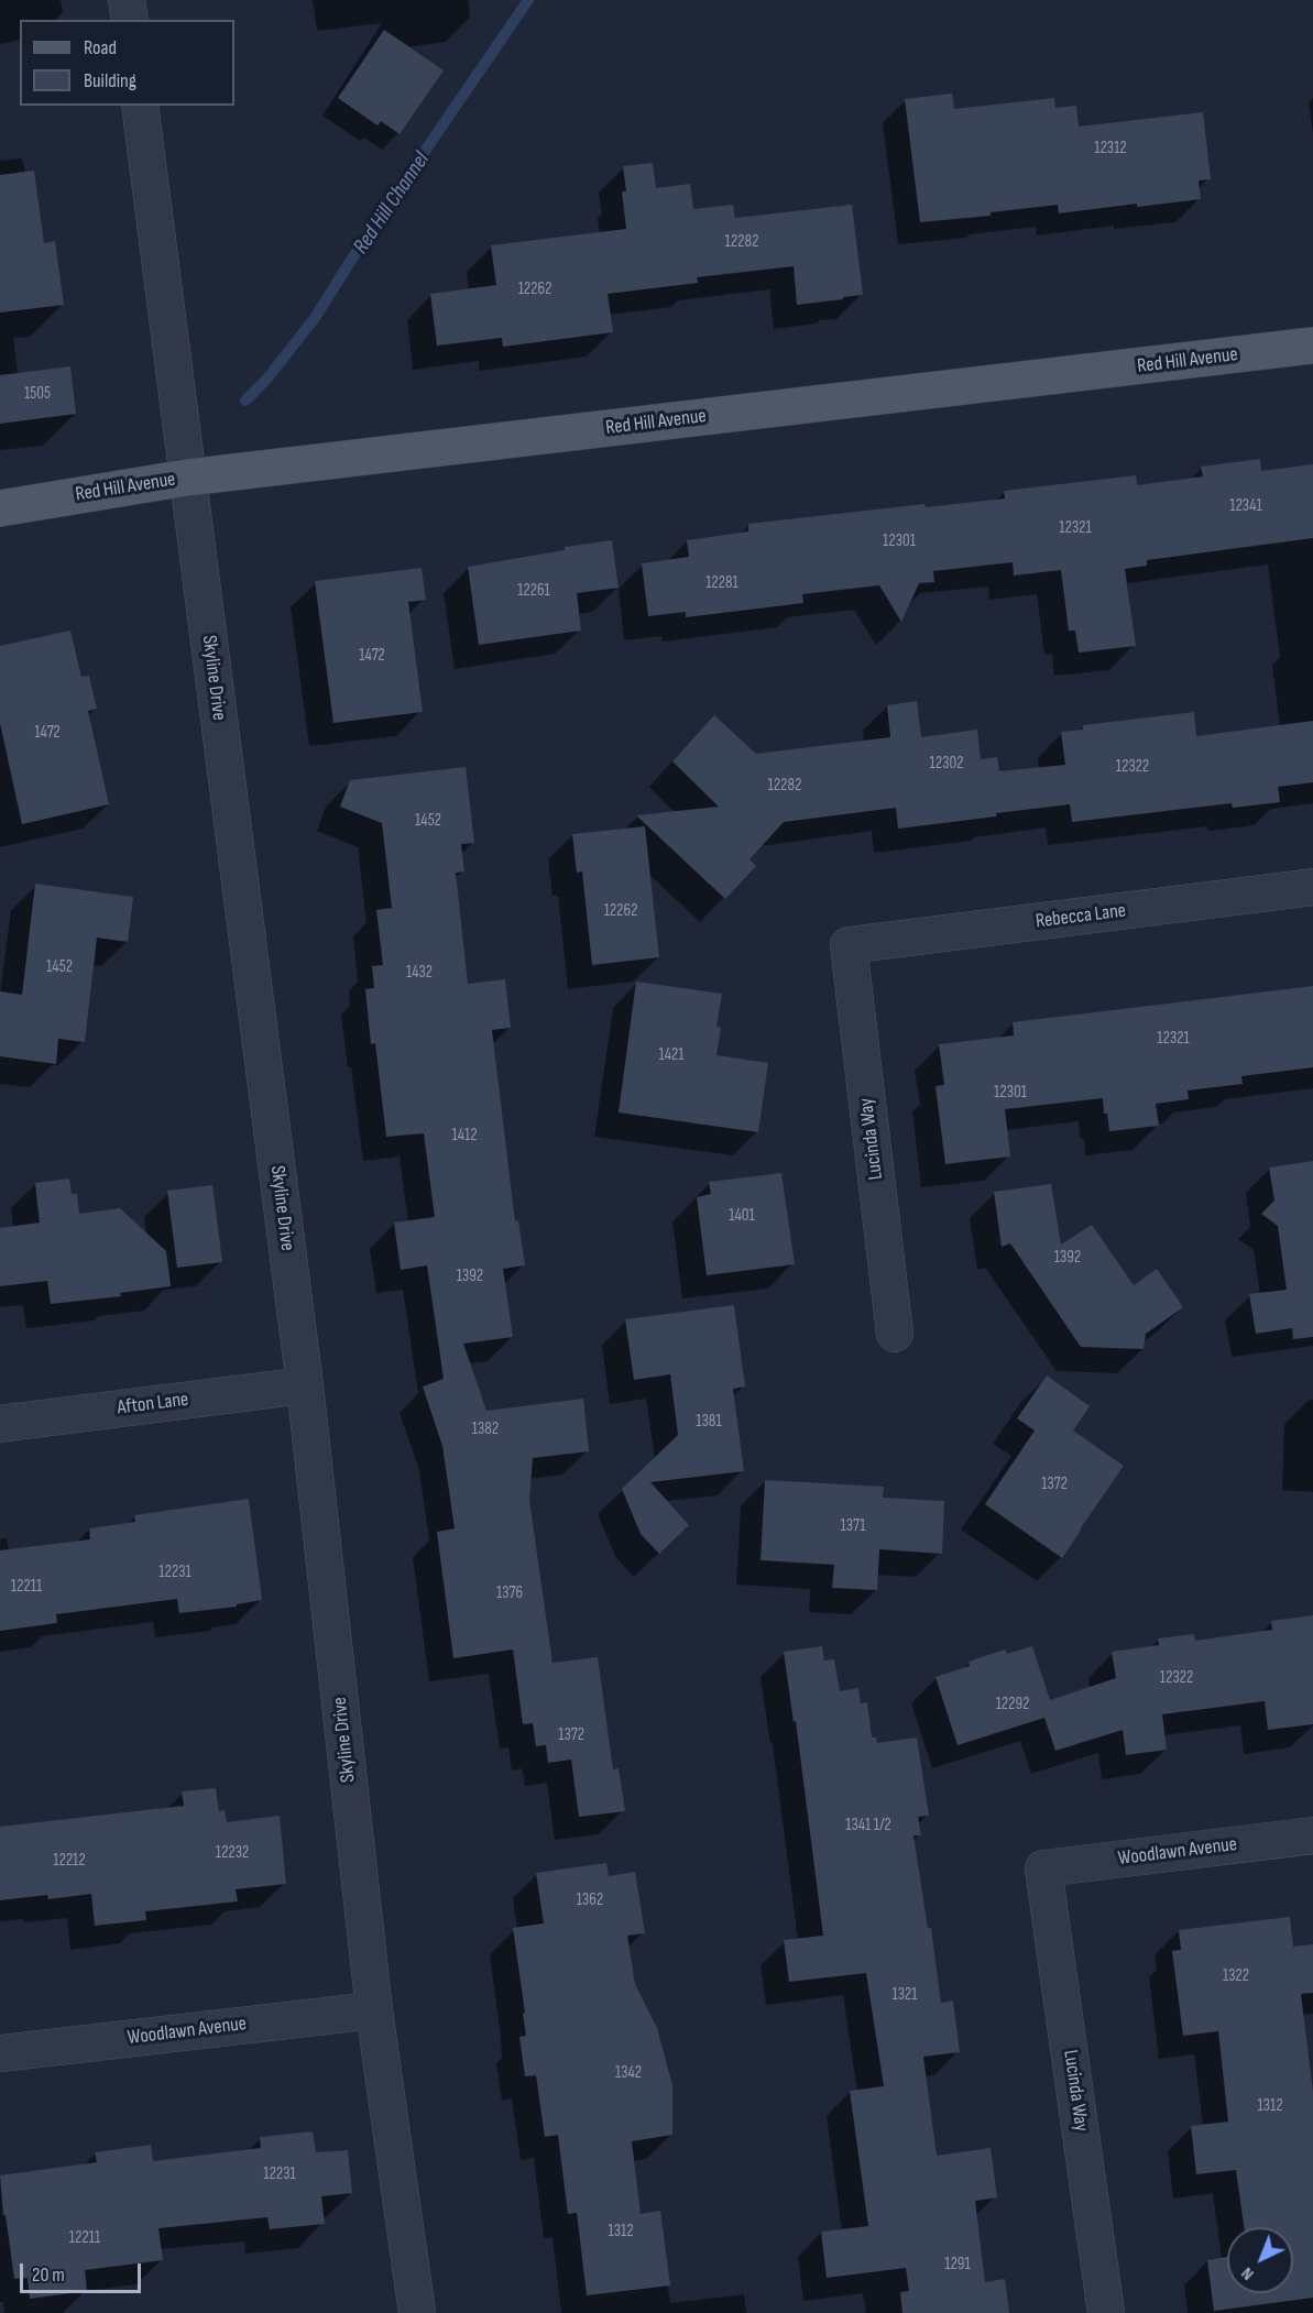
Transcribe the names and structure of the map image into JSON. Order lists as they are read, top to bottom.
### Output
{
  "streets": {
    "main road": ["Red Hill Avenue"],
    "street": [
      "Skyline Drive",
      "Rebecca Lane",
      "Lucinda Way",
      "Afton Lane",
      "Woodlawn Avenue"
    ]
  },
  "crossings": [
    ["Red Hill Avenue", "Skyline Drive"],
    ["Skyline Drive", "Afton Lane"],
    ["Skyline Drive", "Woodlawn Avenue"],
    ["Rebecca Lane", "Lucinda Way"],
    ["Lucinda Way", "Woodlawn Avenue"]
  ],
  "water": ["Red Hill Channel"],
  "house_numbers": [
    "12312",
    "12282",
    "12262",
    "1505",
    "12341",
    "12321",
    "12301",
    "12281",
    "12261",
    "1472",
    "1472",
    "12302",
    "12322",
    "12282",
    "1452",
    "12262",
    "1452",
    "1432",
    "12321",
    "1421",
    "12301",
    "1412",
    "1401",
    "1392",
    "1392",
    "1381",
    "1382",
    "1372",
    "1371",
    "12231",
    "12211",
    "1376",
    "12322",
    "12292",
    "1372",
    "1341 1/2",
    "12232",
    "12212",
    "1362",
    "1322",
    "1321",
    "1342",
    "1312",
    "12231",
    "1312",
    "12211",
    "1291"
  ],
  "legend": ["Road", "Building"],
  "scale_bar": "20 m",
  "north": "bottom left"
}
